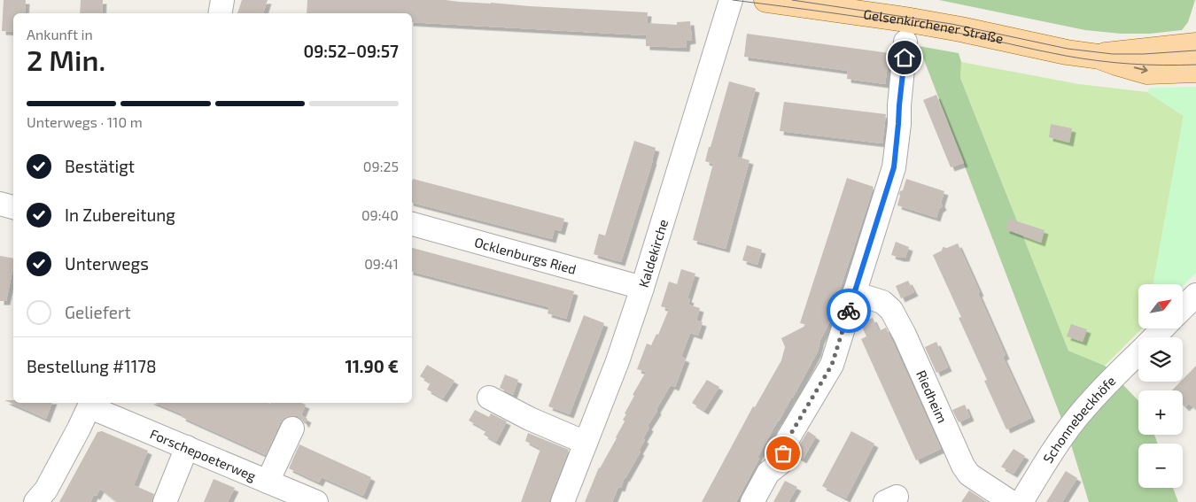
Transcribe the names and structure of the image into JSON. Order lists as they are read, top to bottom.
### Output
{
  "streets": {
    "main road": ["Gelsenkirchener Straße"],
    "street": [
      "Kaldekirche",
      "Ocklenburgs Ried",
      "Riedheim",
      "Schonnebeckhöfe",
      "Forschepoeterweg"
    ]
  },
  "crossings": [
    ["Gelsenkirchener Straße", "Riedheim"],
    ["Kaldekirche", "Ocklenburgs Ried"]
  ],
  "north": "top right",
  "page": {
    "heading": ["2 Min.", "Ankunft in", "09:52–09:57"],
    "panel": ["Bestellung #1178", "11.90 €"],
    "bar": "Unterwegs · 110 m",
    "list": [
      ["Bestätigt", "09:25"],
      ["In Zubereitung", "09:40"],
      ["Unterwegs", "09:41"],
      "Geliefert"
    ],
    "map_buttons": ["+", "−"]
  }
}
